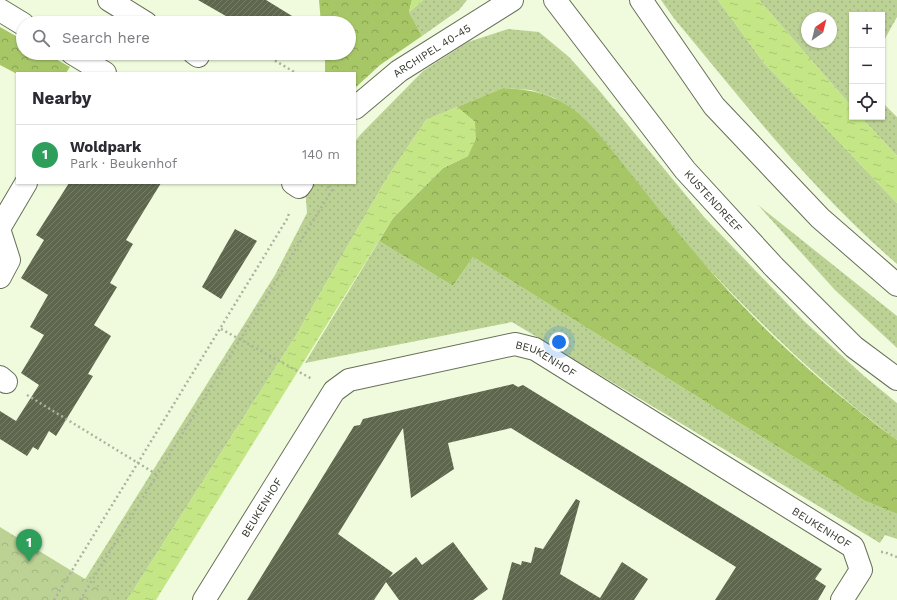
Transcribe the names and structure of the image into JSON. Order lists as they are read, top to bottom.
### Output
{
  "streets": {
    "street": ["ARCHIPEL 40-45", "KUSTENDREEF", "BEUKENHOF"]
  },
  "north": "top right",
  "page": {
    "map_buttons": ["+", "−"],
    "search": "Search here",
    "heading": "Nearby",
    "list": [
      {
        "mark": "1",
        "name": "Woldpark",
        "note": "Park · Beukenhof",
        "value": "140 m"
      }
    ],
    "pins": "1"
  }
}
